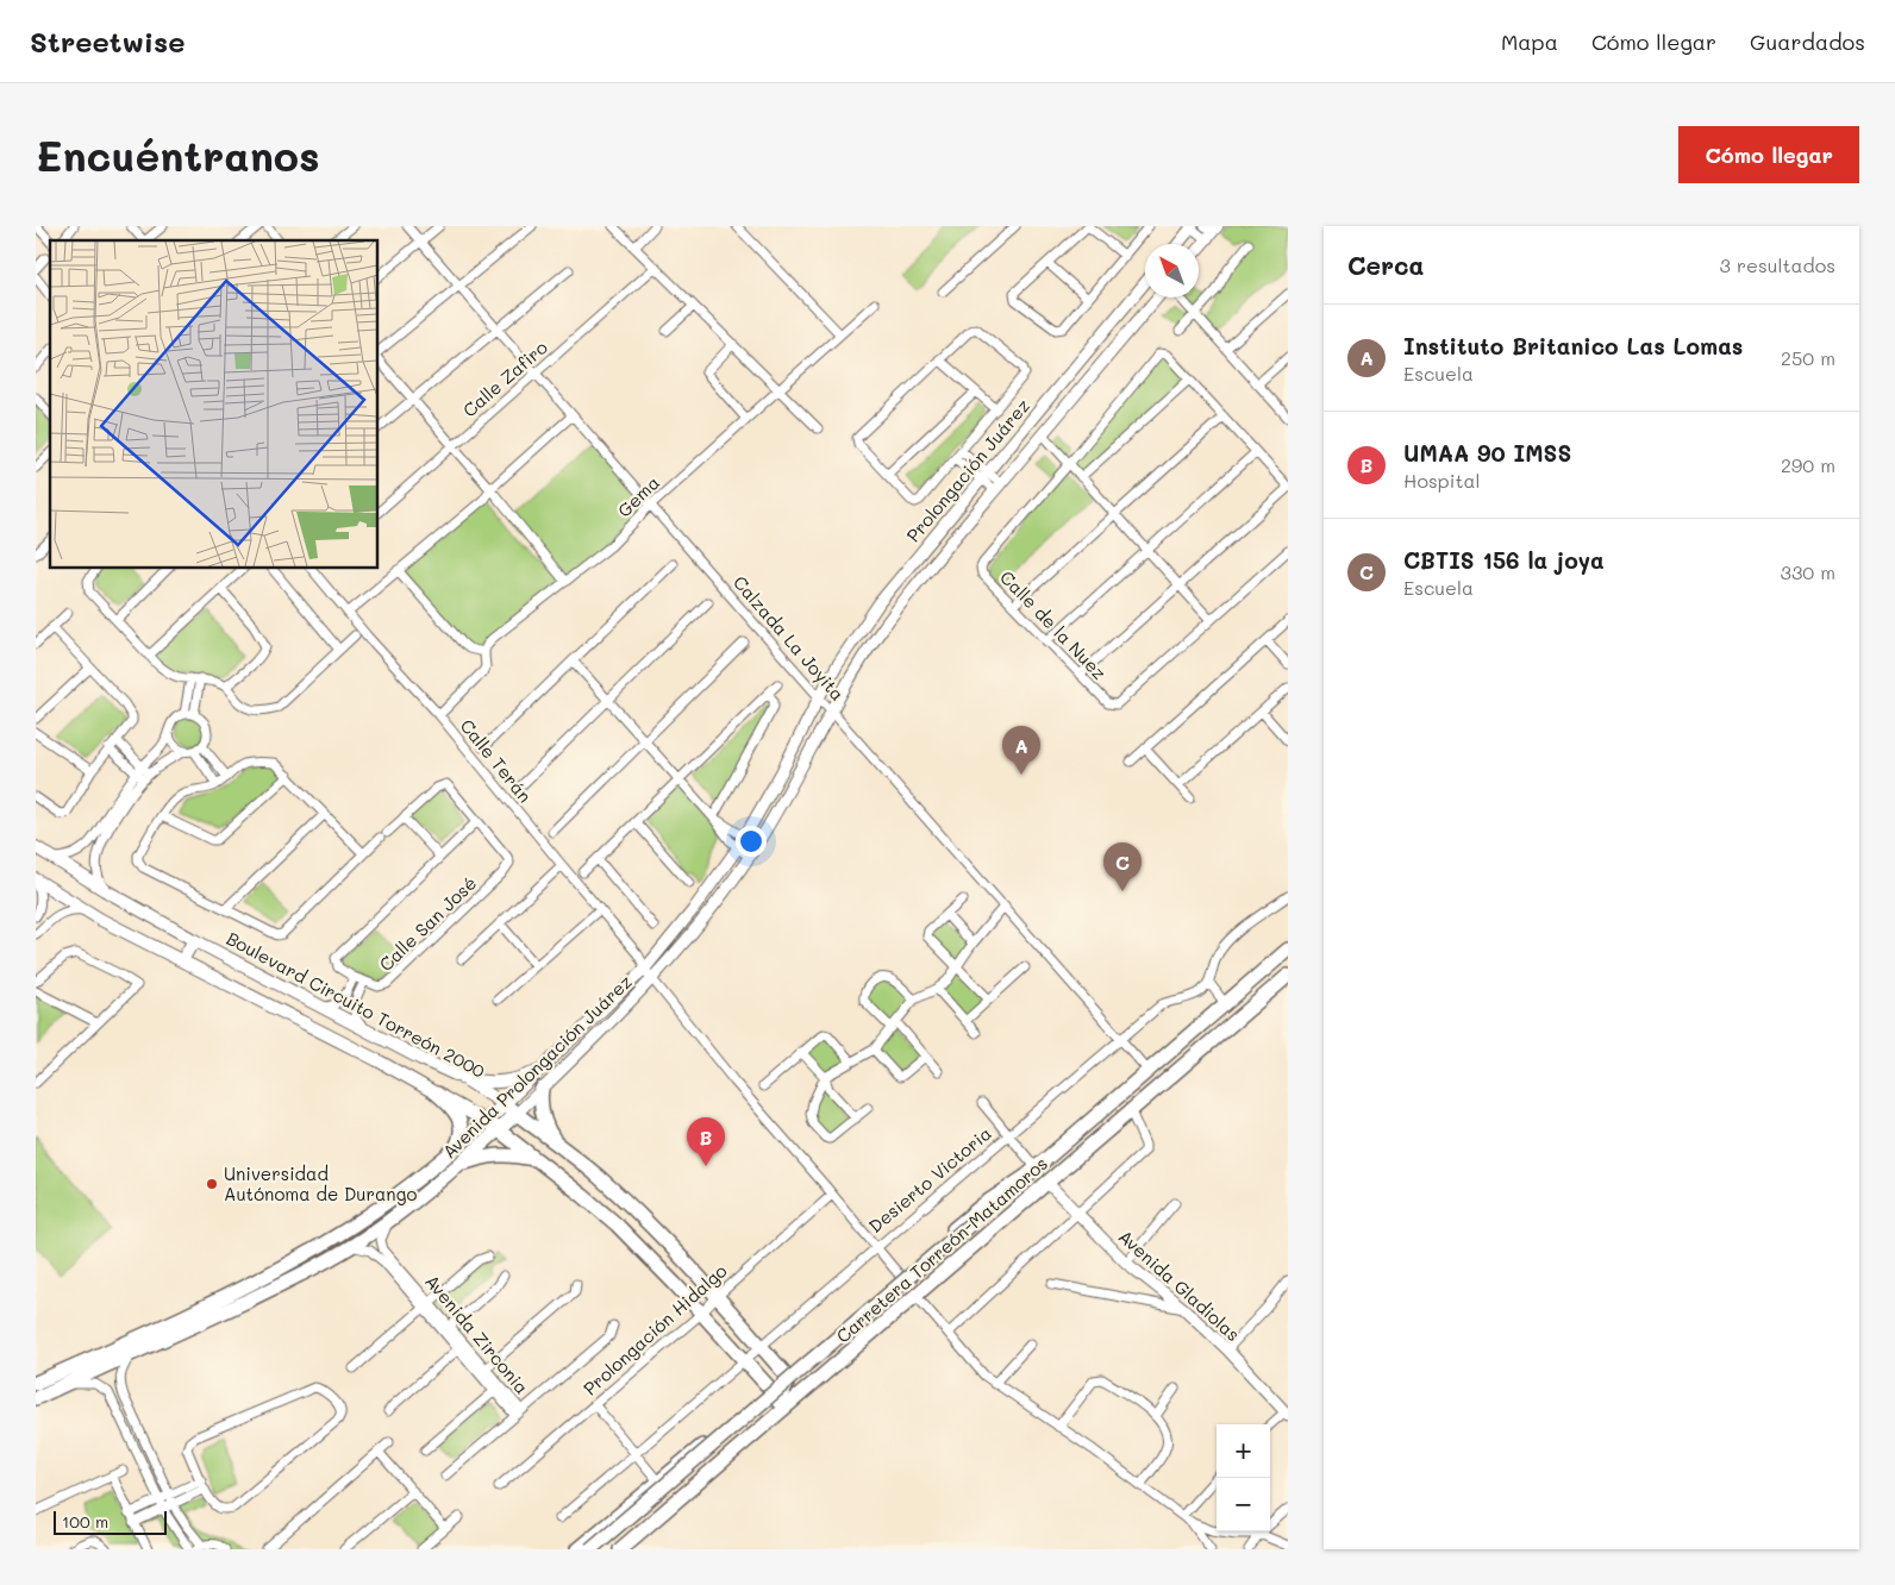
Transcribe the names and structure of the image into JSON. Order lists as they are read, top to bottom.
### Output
{
  "streets": {
    "main road": ["Boulevard Circuito Torreón 2000", "Avenida Prolongación Juárez", "Carretera Torreón-Matamoros"],
    "street": [
      "Calle Zafiro",
      "Prolongación Juárez",
      "Gema",
      "Calle de la Nuez",
      "Calzada La Joyita",
      "Calle Terán",
      "Calle San José",
      "Desierto Victoria",
      "Avenida Gladiolas",
      "Prolongación Hidalgo",
      "Avenida Zirconia"
    ]
  },
  "crossings": [
    ["Calle Zafiro", "Calzada La Joyita"],
    ["Prolongación Juárez", "Calzada La Joyita"],
    ["Prolongación Juárez", "Avenida Prolongación Juárez"],
    ["Gema", "Calzada La Joyita"],
    ["Gema", "Calle Terán"],
    ["Calzada La Joyita", "Avenida Prolongación Juárez"],
    ["Calzada La Joyita", "Desierto Victoria"],
    ["Calle Terán", "Avenida Prolongación Juárez"],
    ["Calle Terán", "Prolongación Hidalgo"],
    ["Boulevard Circuito Torreón 2000", "Avenida Prolongación Juárez"],
    ["Boulevard Circuito Torreón 2000", "Desierto Victoria"],
    ["Boulevard Circuito Torreón 2000", "Prolongación Hidalgo"],
    ["Avenida Prolongación Juárez", "Avenida Zirconia"],
    ["Carretera Torreón-Matamoros", "Avenida Gladiolas"]
  ],
  "places": ["Universidad Autónoma de Durango"],
  "scale_bar": "100 m",
  "north": "top left",
  "page": {
    "header": "Streetwise",
    "nav": ["Mapa", "Cómo llegar", "Guardados"],
    "buttons": "Cómo llegar",
    "title": "Encuéntranos",
    "heading": ["Cerca", "3 resultados"],
    "list": [
      {
        "mark": "A",
        "name": "Instituto Britanico Las Lomas",
        "note": "Escuela",
        "value": "250 m"
      },
      {
        "mark": "B",
        "name": "UMAA 90 IMSS",
        "note": "Hospital",
        "value": "290 m"
      },
      {
        "mark": "C",
        "name": "CBTIS 156 la joya",
        "note": "Escuela",
        "value": "330 m"
      }
    ],
    "pins": ["A", "C", "B"],
    "map_buttons": ["+", "−"],
    "scale": "100 m"
  }
}
